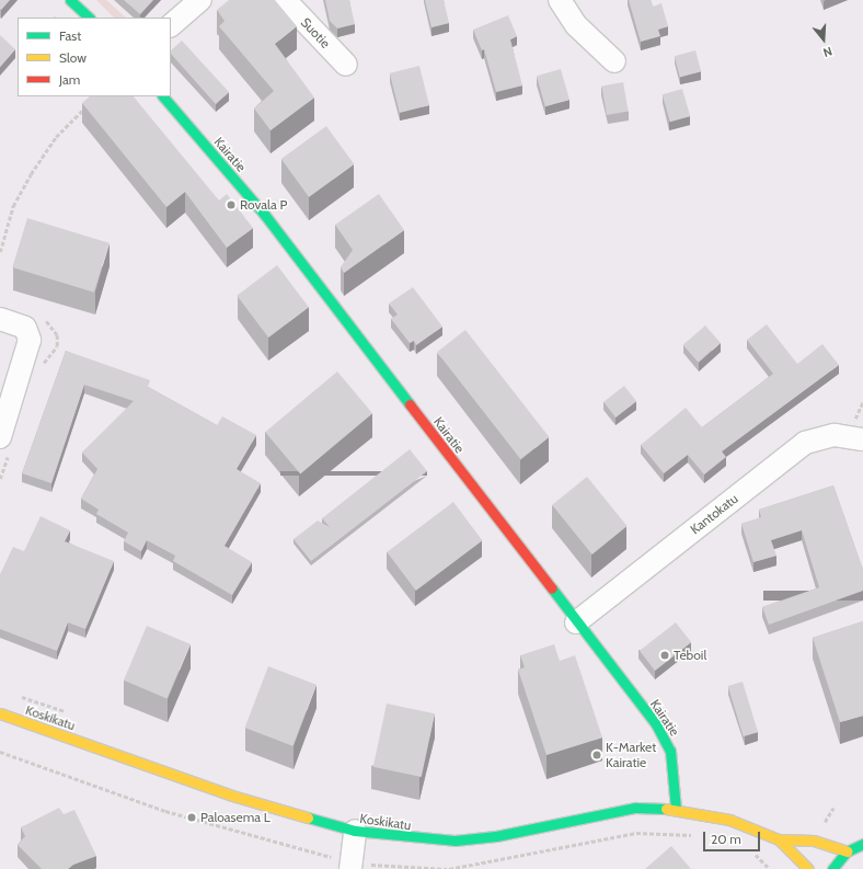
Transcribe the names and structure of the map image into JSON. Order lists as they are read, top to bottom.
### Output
{
  "streets": {
    "main road": ["Kairatie", "Koskikatu"],
    "street": ["Suotie", "Kantokatu"]
  },
  "crossings": [
    ["Kairatie", "Kantokatu"],
    ["Kairatie", "Koskikatu"]
  ],
  "places": [
    "Rovala P",
    "Teboil",
    "K-Market Kairatie",
    "Paloasema L"
  ],
  "legend": ["Fast", "Slow", "Jam"],
  "scale_bar": "20 m",
  "north": "bottom"
}
